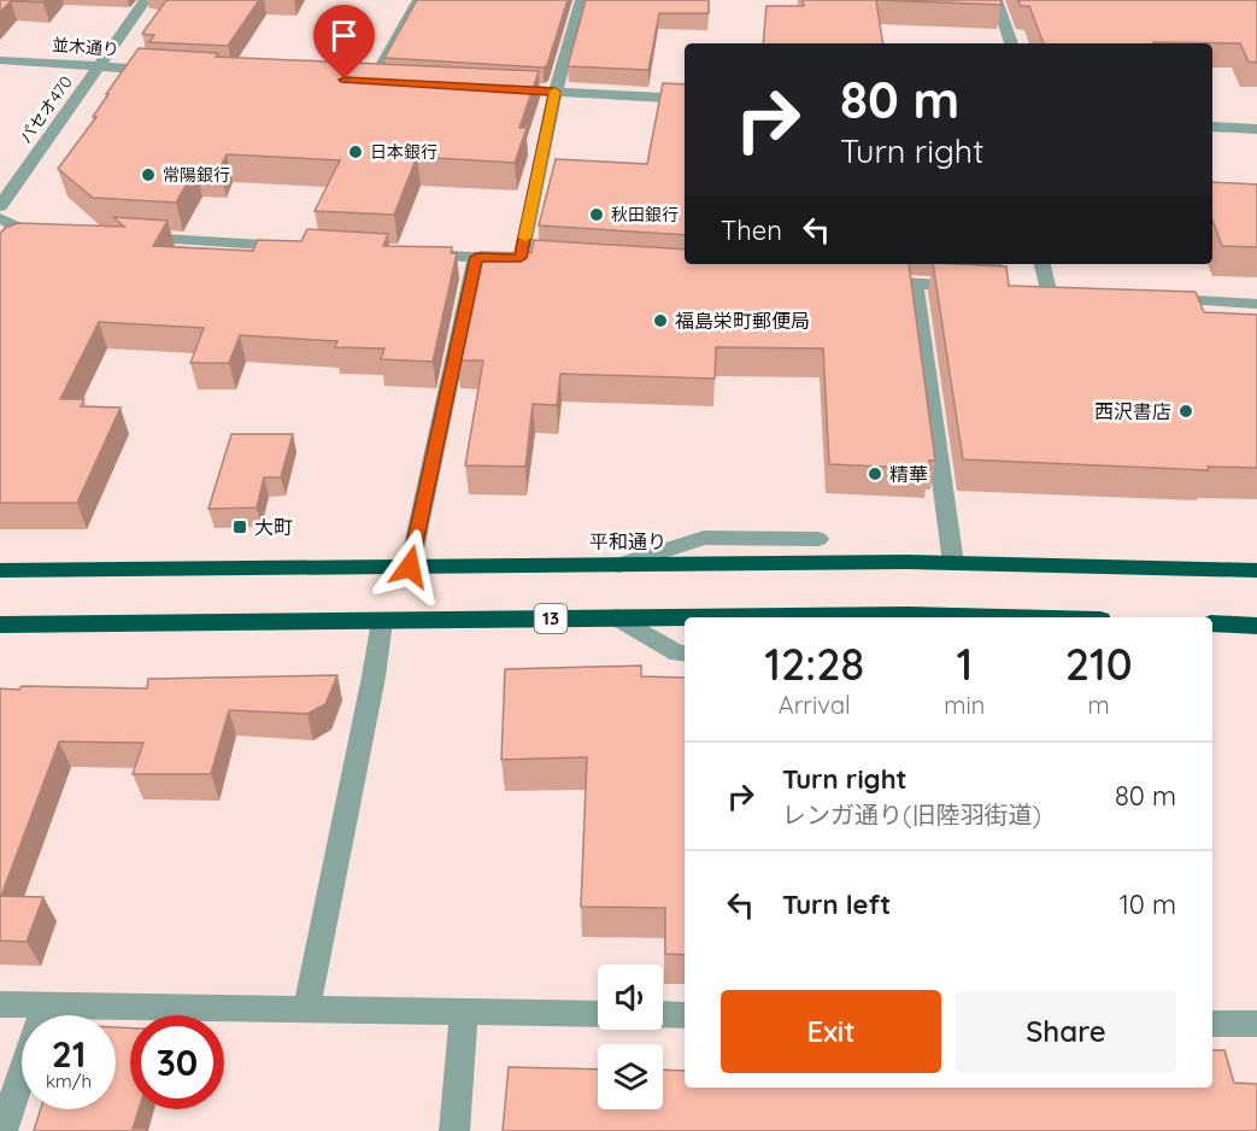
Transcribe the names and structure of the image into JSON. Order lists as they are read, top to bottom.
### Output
{
  "streets": {
    "highway": ["平和通り", "13"],
    "street": ["並木通り", "パセオ470"]
  },
  "crossings": [
    ["並木通り", "パセオ470"]
  ],
  "places": {
    "other": [
      "日本銀行",
      "常陽銀行",
      "秋田銀行",
      "福島栄町郵便局",
      "西沢書店",
      "精華"
    ],
    "transit": ["大町"]
  },
  "page": {
    "turn": ["80 m", "Turn right"],
    "then": "Then",
    "eta": [
      "12:28",
      "Arrival",
      "1",
      "min",
      "210",
      "m"
    ],
    "list": [
      {
        "name": "Turn right",
        "note": "レンガ通り(旧陸羽街道)",
        "value": "80 m"
      },
      {
        "name": "Turn left",
        "value": "10 m"
      }
    ],
    "buttons": ["Exit", "Share"],
    "speed": "21 km/h",
    "limit": "30"
  }
}
